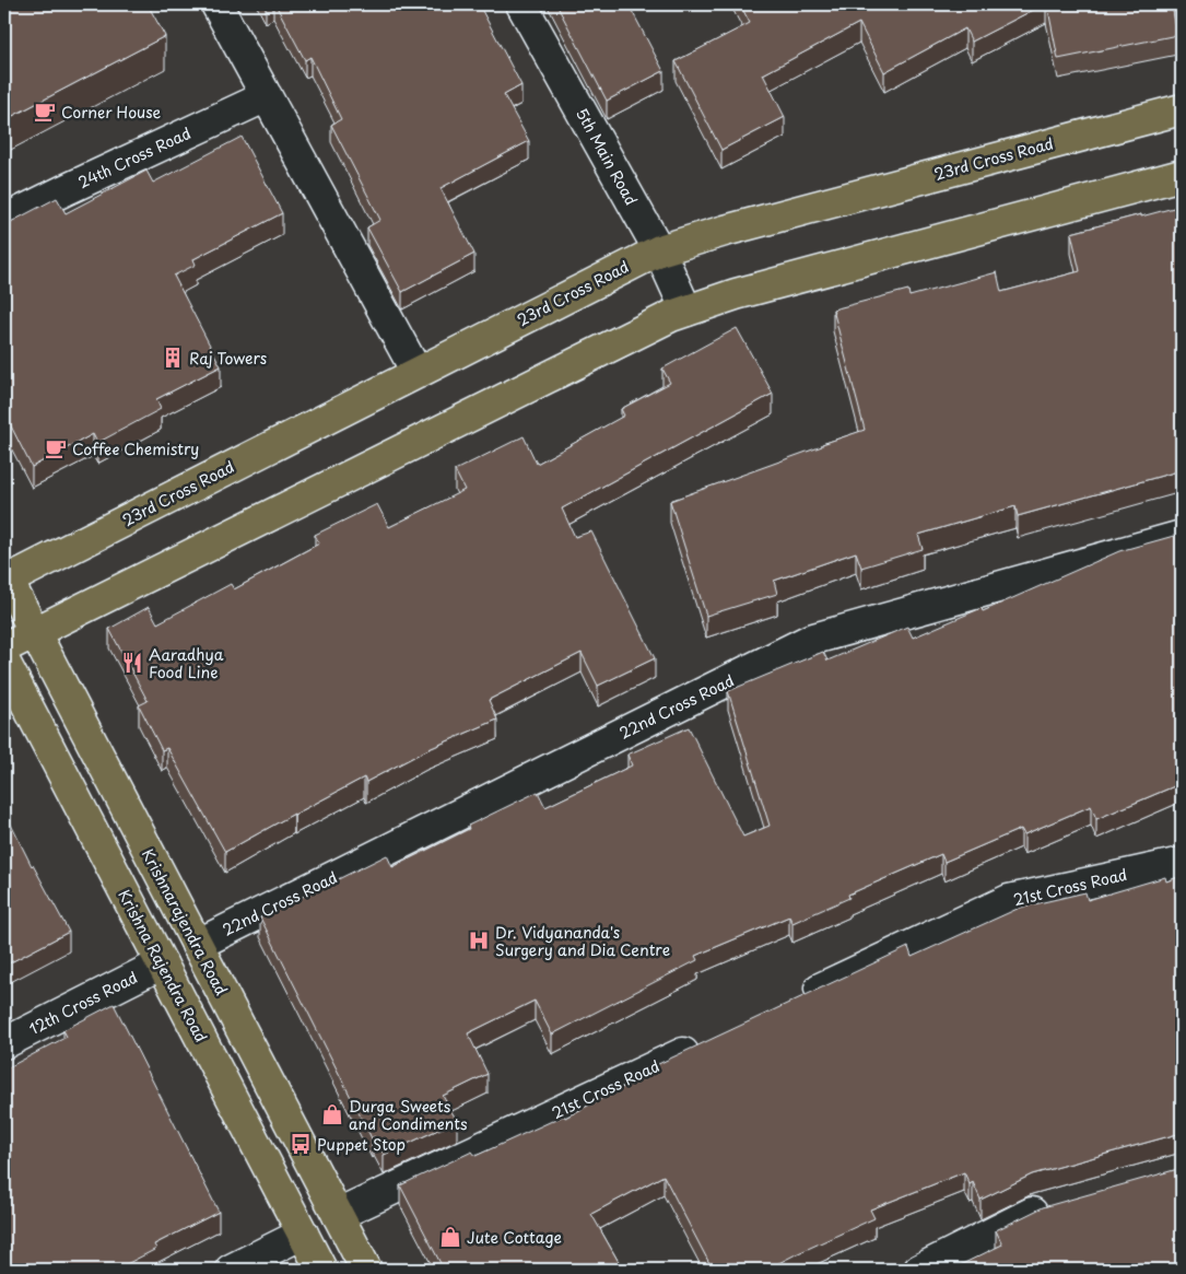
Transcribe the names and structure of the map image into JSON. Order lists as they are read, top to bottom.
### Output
{
  "streets": {
    "main road": ["23rd Cross Road", "Krishnarajendra Road", "Krishna Rajendra Road"],
    "street": [
      "5th Main Road",
      "24th Cross Road",
      "22nd Cross Road",
      "21st Cross Road",
      "12th Cross Road"
    ]
  },
  "crossings": [
    ["5th Main Road", "23rd Cross Road"],
    ["23rd Cross Road", "Krishnarajendra Road"],
    ["22nd Cross Road", "Krishnarajendra Road"],
    ["21st Cross Road", "Krishnarajendra Road"],
    ["Krishna Rajendra Road", "12th Cross Road"]
  ],
  "places": {
    "cafe": ["Corner House", "Coffee Chemistry"],
    "building": ["Raj Towers"],
    "restaurant": ["Aaradhya Food Line"],
    "hospital": ["Dr. Vidyananda's Surgery and Dia Centre"],
    "shop": ["Durga Sweets and Condiments", "Jute Cottage"],
    "bus stop": ["Puppet Stop"]
  }
}
